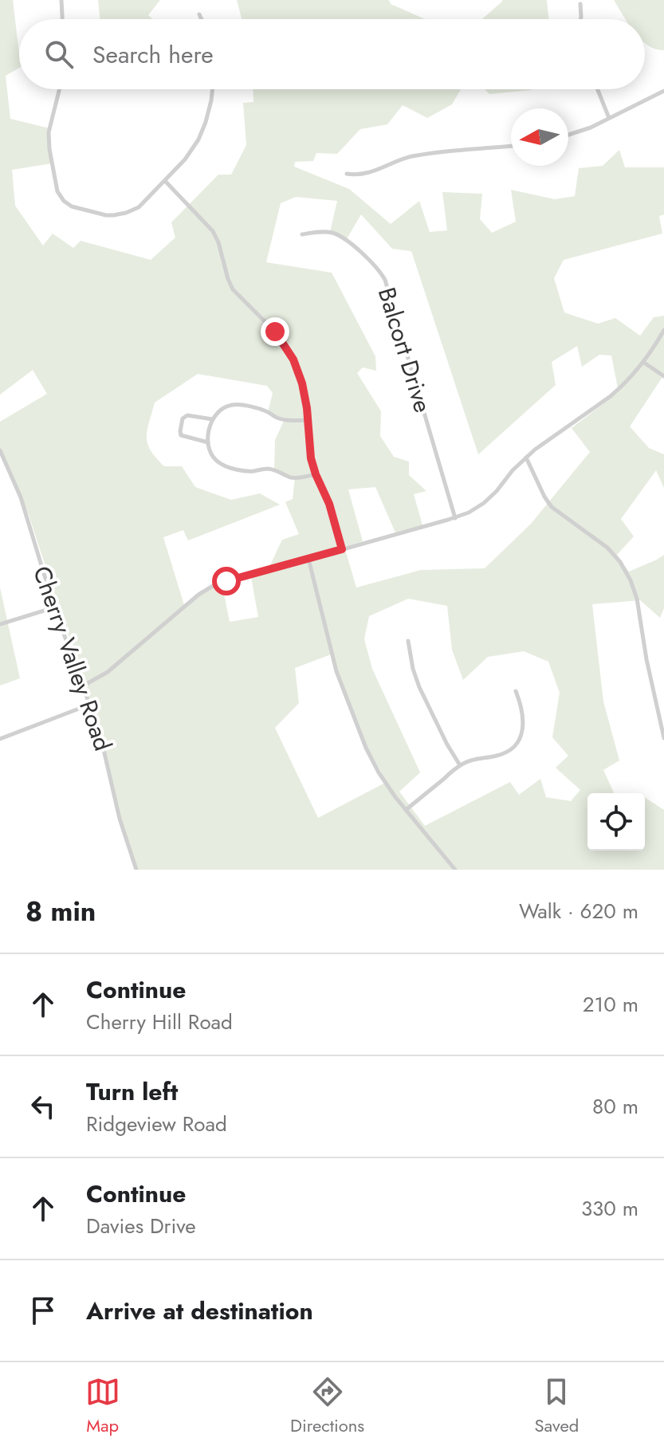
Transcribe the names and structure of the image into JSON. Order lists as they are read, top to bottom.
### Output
{
  "streets": {
    "street": ["Balcort Drive", "Cherry Valley Road"]
  },
  "north": "left",
  "page": {
    "search": "Search here",
    "heading": ["8 min", "Walk · 620 m"],
    "list": [
      ["Continue", "Cherry Hill Road", "210 m"],
      ["Turn left", "Ridgeview Road", "80 m"],
      ["Continue", "Davies Drive", "330 m"],
      "Arrive at destination"
    ],
    "nav": ["Map", "Directions", "Saved"]
  }
}
